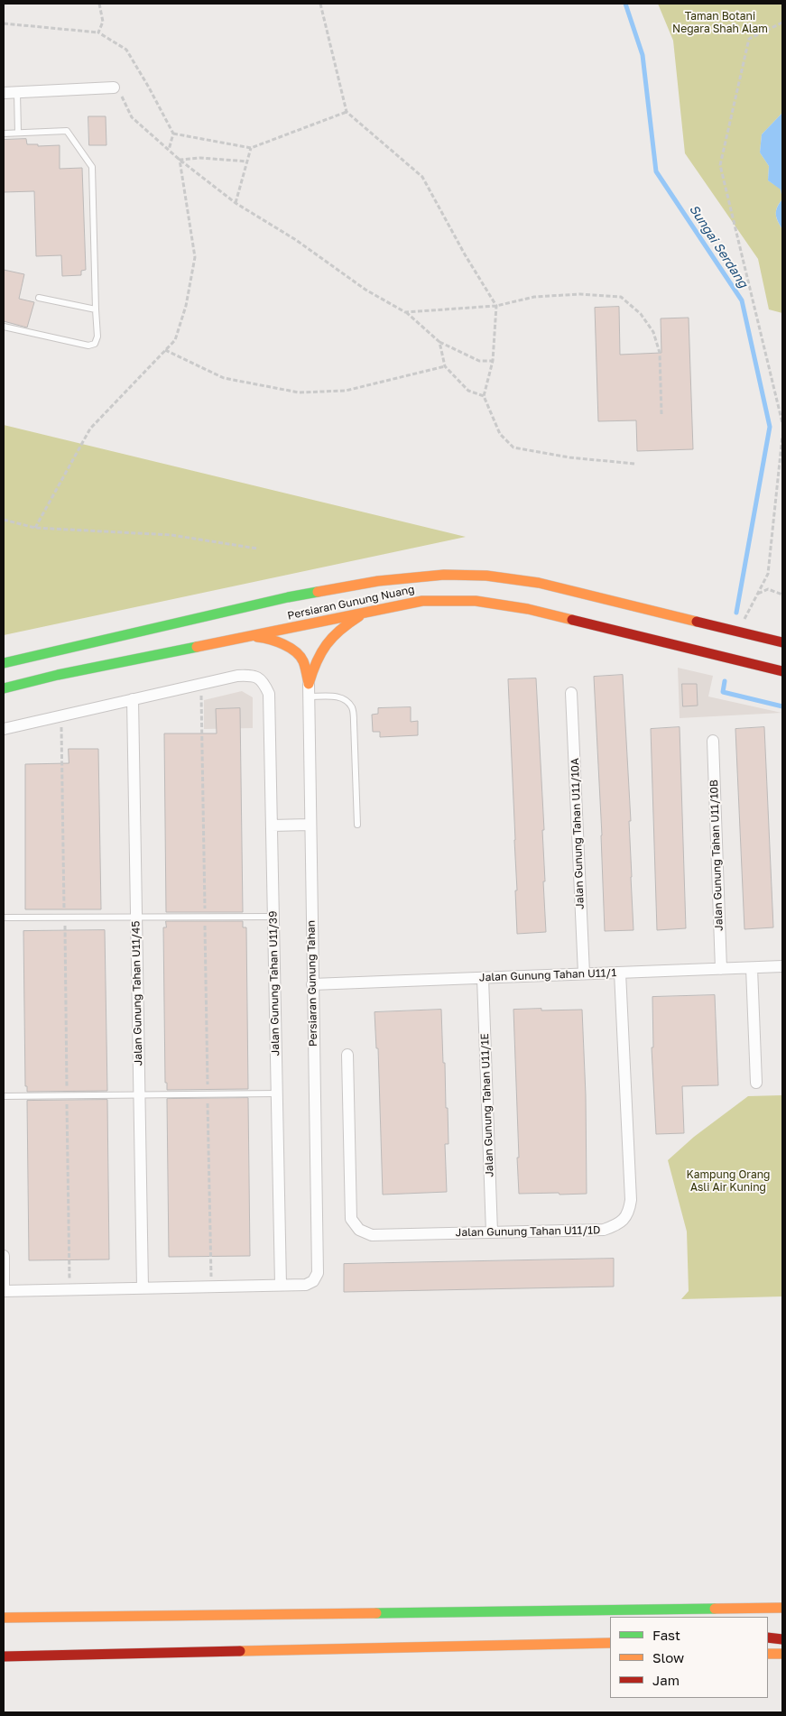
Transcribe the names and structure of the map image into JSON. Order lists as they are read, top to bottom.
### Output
{
  "streets": {
    "main road": ["Persiaran Gunung Nuang"],
    "street": [
      "Jalan Gunung Tahan U11/10A",
      "Jalan Gunung Tahan U11/10B",
      "Jalan Gunung Tahan U11/1",
      "Jalan Gunung Tahan U11/39",
      "Persiaran Gunung Tahan",
      "Jalan Gunung Tahan U11/45",
      "Jalan Gunung Tahan U11/1E",
      "Jalan Gunung Tahan U11/1D"
    ]
  },
  "crossings": [
    ["Jalan Gunung Tahan U11/10A", "Jalan Gunung Tahan U11/1"],
    ["Jalan Gunung Tahan U11/10B", "Jalan Gunung Tahan U11/1"],
    ["Jalan Gunung Tahan U11/1", "Persiaran Gunung Tahan"],
    ["Jalan Gunung Tahan U11/1", "Jalan Gunung Tahan U11/1E"],
    ["Jalan Gunung Tahan U11/1", "Jalan Gunung Tahan U11/1D"],
    ["Jalan Gunung Tahan U11/39", "Persiaran Gunung Tahan"],
    ["Jalan Gunung Tahan U11/1E", "Jalan Gunung Tahan U11/1D"]
  ],
  "water": ["Sungai Serdang"],
  "parks": ["Taman Botani Negara Shah Alam", "Kampung Orang Asli Air Kuning"],
  "legend": ["Fast", "Slow", "Jam"]
}
